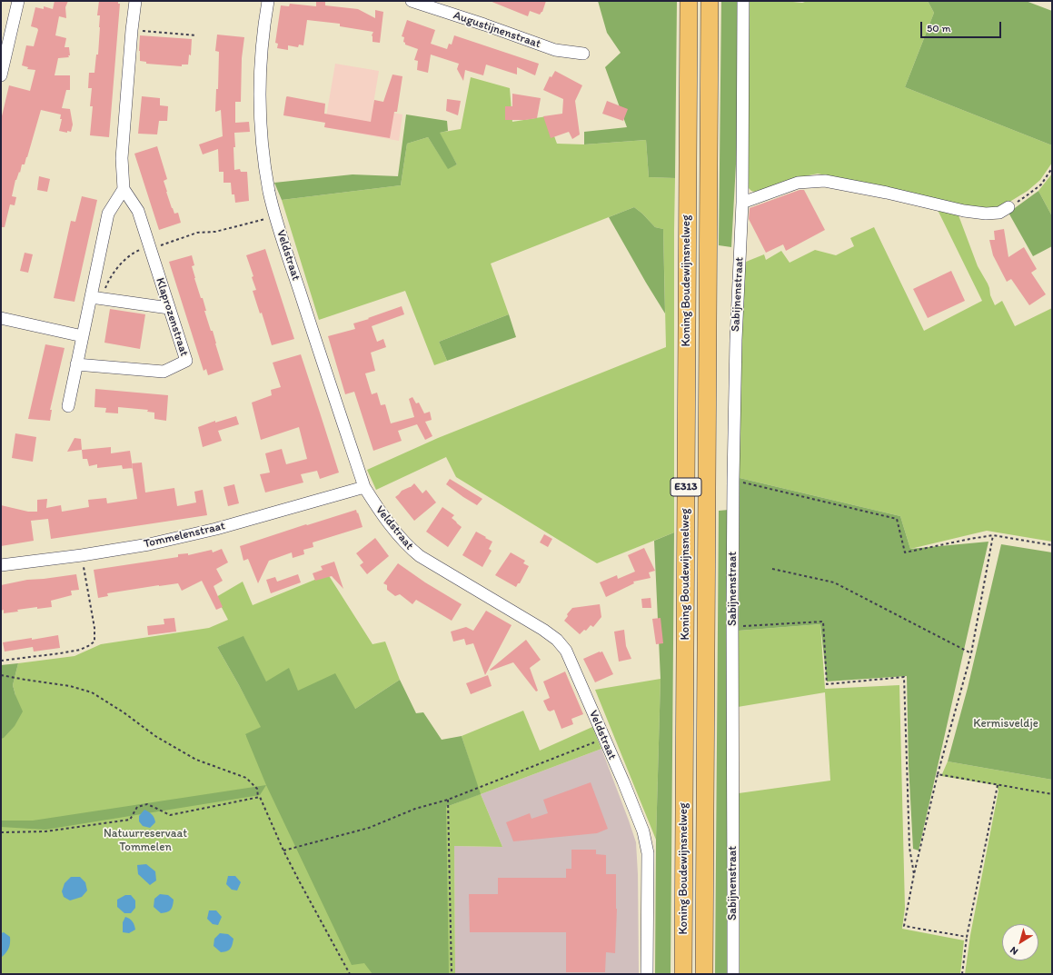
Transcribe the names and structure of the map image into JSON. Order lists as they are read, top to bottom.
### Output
{
  "streets": {
    "highway": ["Koning Boudewijnsnelweg", "E313"],
    "street": [
      "Augustijnenstraat",
      "Veldstraat",
      "Sabijnenstraat",
      "Klaprozenstraat",
      "Tommelenstraat"
    ]
  },
  "crossings": [
    ["Veldstraat", "Tommelenstraat"]
  ],
  "parks": ["Kermisveldje", "Natuurreservaat Tommelen"],
  "scale_bar": "50 m",
  "north": "bottom left"
}
